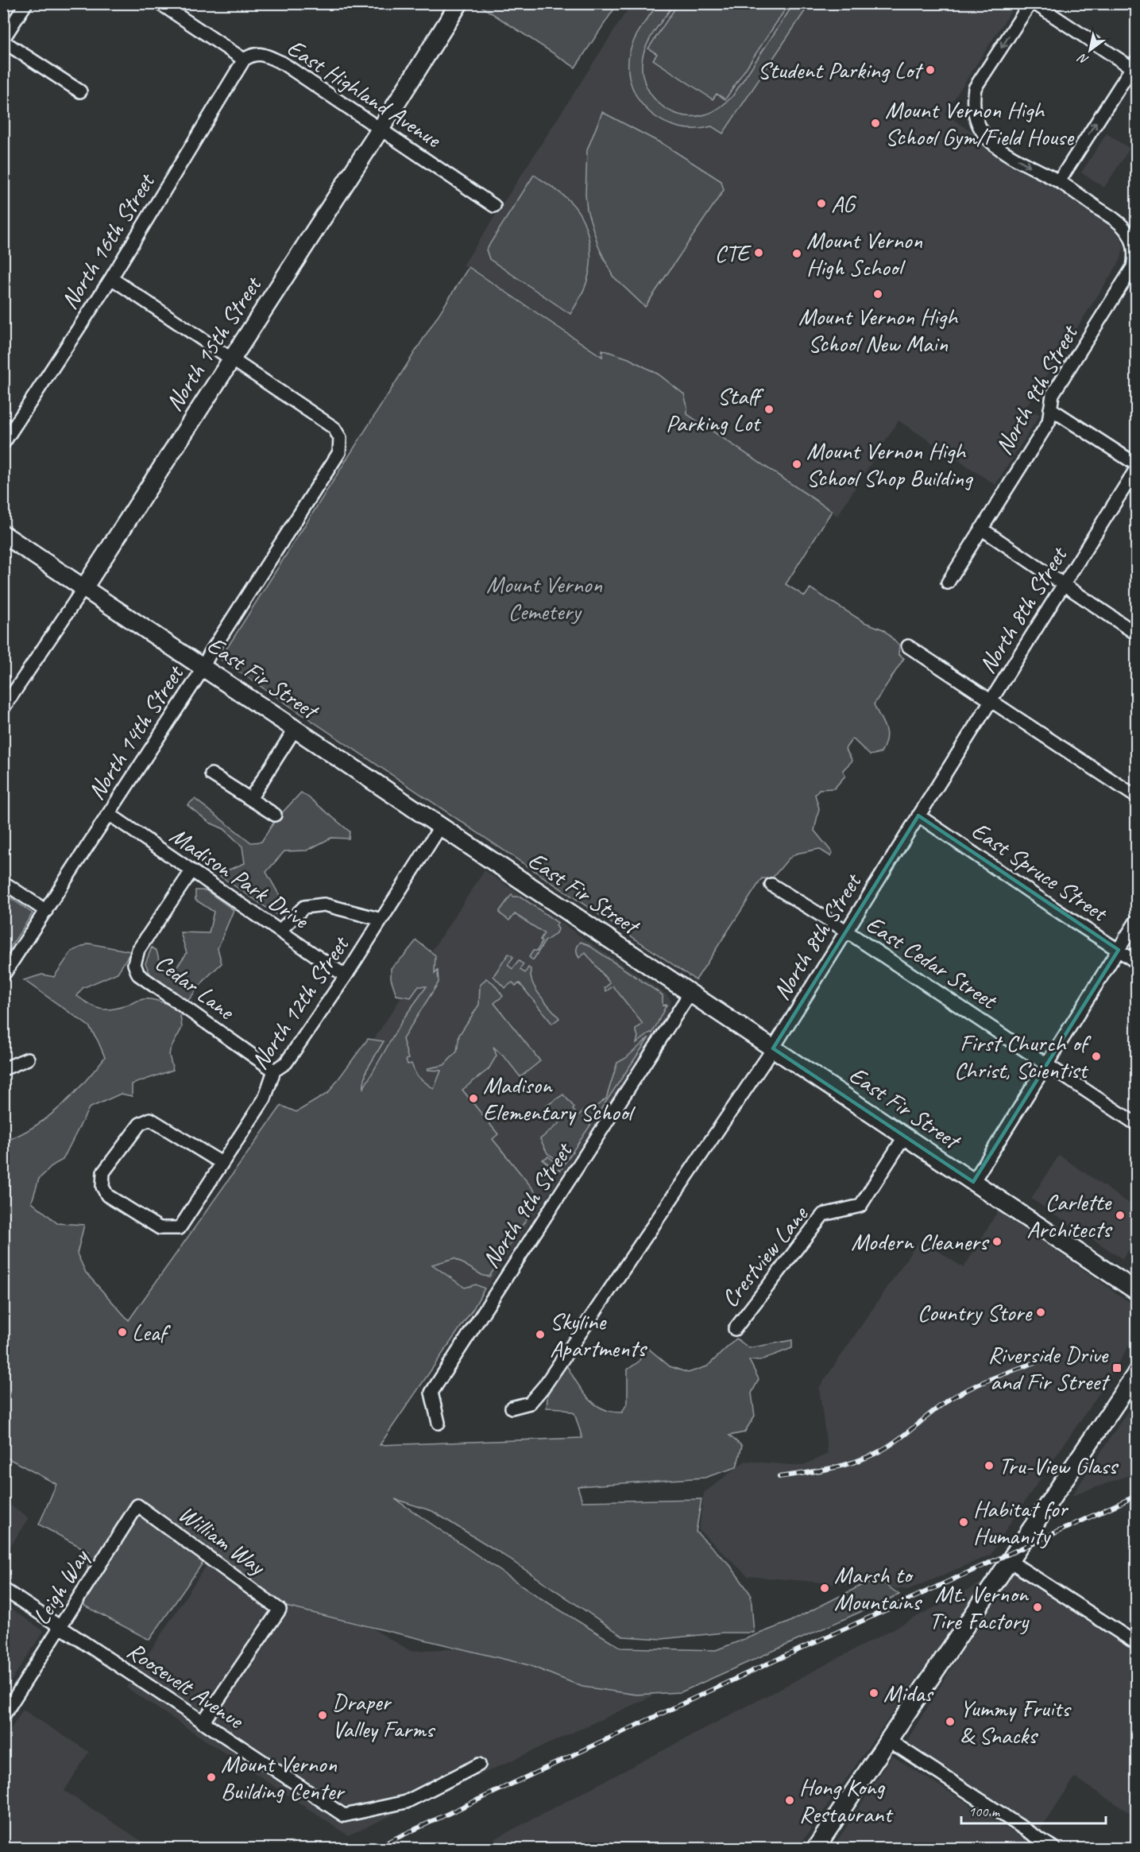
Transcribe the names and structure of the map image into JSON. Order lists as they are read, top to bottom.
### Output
{
  "streets": {
    "street": [
      "East Highland Avenue",
      "North 16th Street",
      "North 15th Street",
      "North 9th Street",
      "North 8th Street",
      "East Fir Street",
      "North 14th Street",
      "East Spruce Street",
      "Madison Park Drive",
      "East Cedar Street",
      "Cedar Lane",
      "North 12th Street",
      "Crestview Lane",
      "William Way",
      "Leigh Way",
      "Roosevelt Avenue"
    ]
  },
  "crossings": [
    ["East Highland Avenue", "North 16th Street"],
    ["East Highland Avenue", "North 15th Street"],
    ["North 15th Street", "East Fir Street"],
    ["North 15th Street", "North 14th Street"],
    ["North 9th Street", "East Fir Street"],
    ["North 8th Street", "East Fir Street"],
    ["North 8th Street", "East Spruce Street"],
    ["North 8th Street", "East Cedar Street"],
    ["East Fir Street", "North 14th Street"],
    ["East Fir Street", "North 12th Street"],
    ["East Fir Street", "Crestview Lane"],
    ["North 14th Street", "Madison Park Drive"],
    ["Madison Park Drive", "Cedar Lane"],
    ["Madison Park Drive", "North 12th Street"],
    ["Cedar Lane", "North 12th Street"],
    ["William Way", "Leigh Way"],
    ["William Way", "Roosevelt Avenue"],
    ["Leigh Way", "Roosevelt Avenue"]
  ],
  "parks": ["Mount Vernon Cemetery"],
  "places": {
    "other": [
      "Student Parking Lot",
      "Mount Vernon High School Gym/Field House",
      "AG",
      "CTE",
      "Mount Vernon High School",
      "Mount Vernon High School New Main",
      "Staff Parking Lot",
      "Mount Vernon High School Shop Building",
      "First Church of Christ, Scientist",
      "Madison Elementary School",
      "Carlette Architects",
      "Modern Cleaners",
      "Country Store",
      "Leaf",
      "Skyline Apartments",
      "Tru-View Glass",
      "Habitat for Humanity",
      "Marsh to Mountains",
      "Mt. Vernon Tire Factory",
      "Midas",
      "Draper Valley Farms",
      "Yummy Fruits & Snacks",
      "Mount Vernon Building Center",
      "Hong Kong Restaurant"
    ],
    "transit": ["Riverside Drive and Fir Street"]
  },
  "scale_bar": "100 m",
  "north": "bottom left"
}
